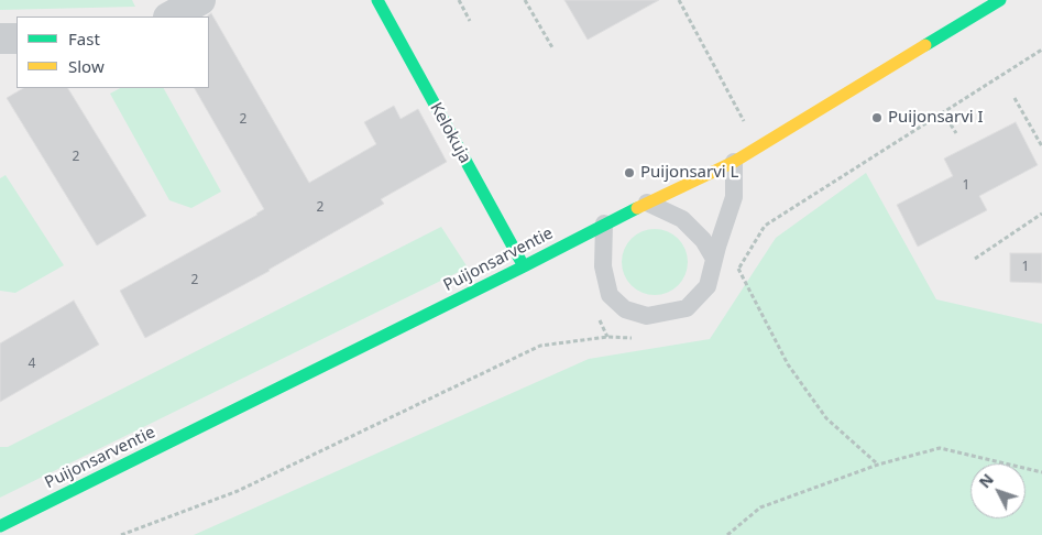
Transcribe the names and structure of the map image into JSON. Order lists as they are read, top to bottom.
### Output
{
  "streets": {
    "main road": ["Kelokuja", "Puijonsarventie"]
  },
  "crossings": [
    ["Kelokuja", "Puijonsarventie"]
  ],
  "places": ["Puijonsarvi I", "Puijonsarvi L"],
  "house_numbers": [
    "2",
    "2",
    "1",
    "2",
    "1",
    "2",
    "4"
  ],
  "legend": ["Fast", "Slow"],
  "north": "top left"
}
